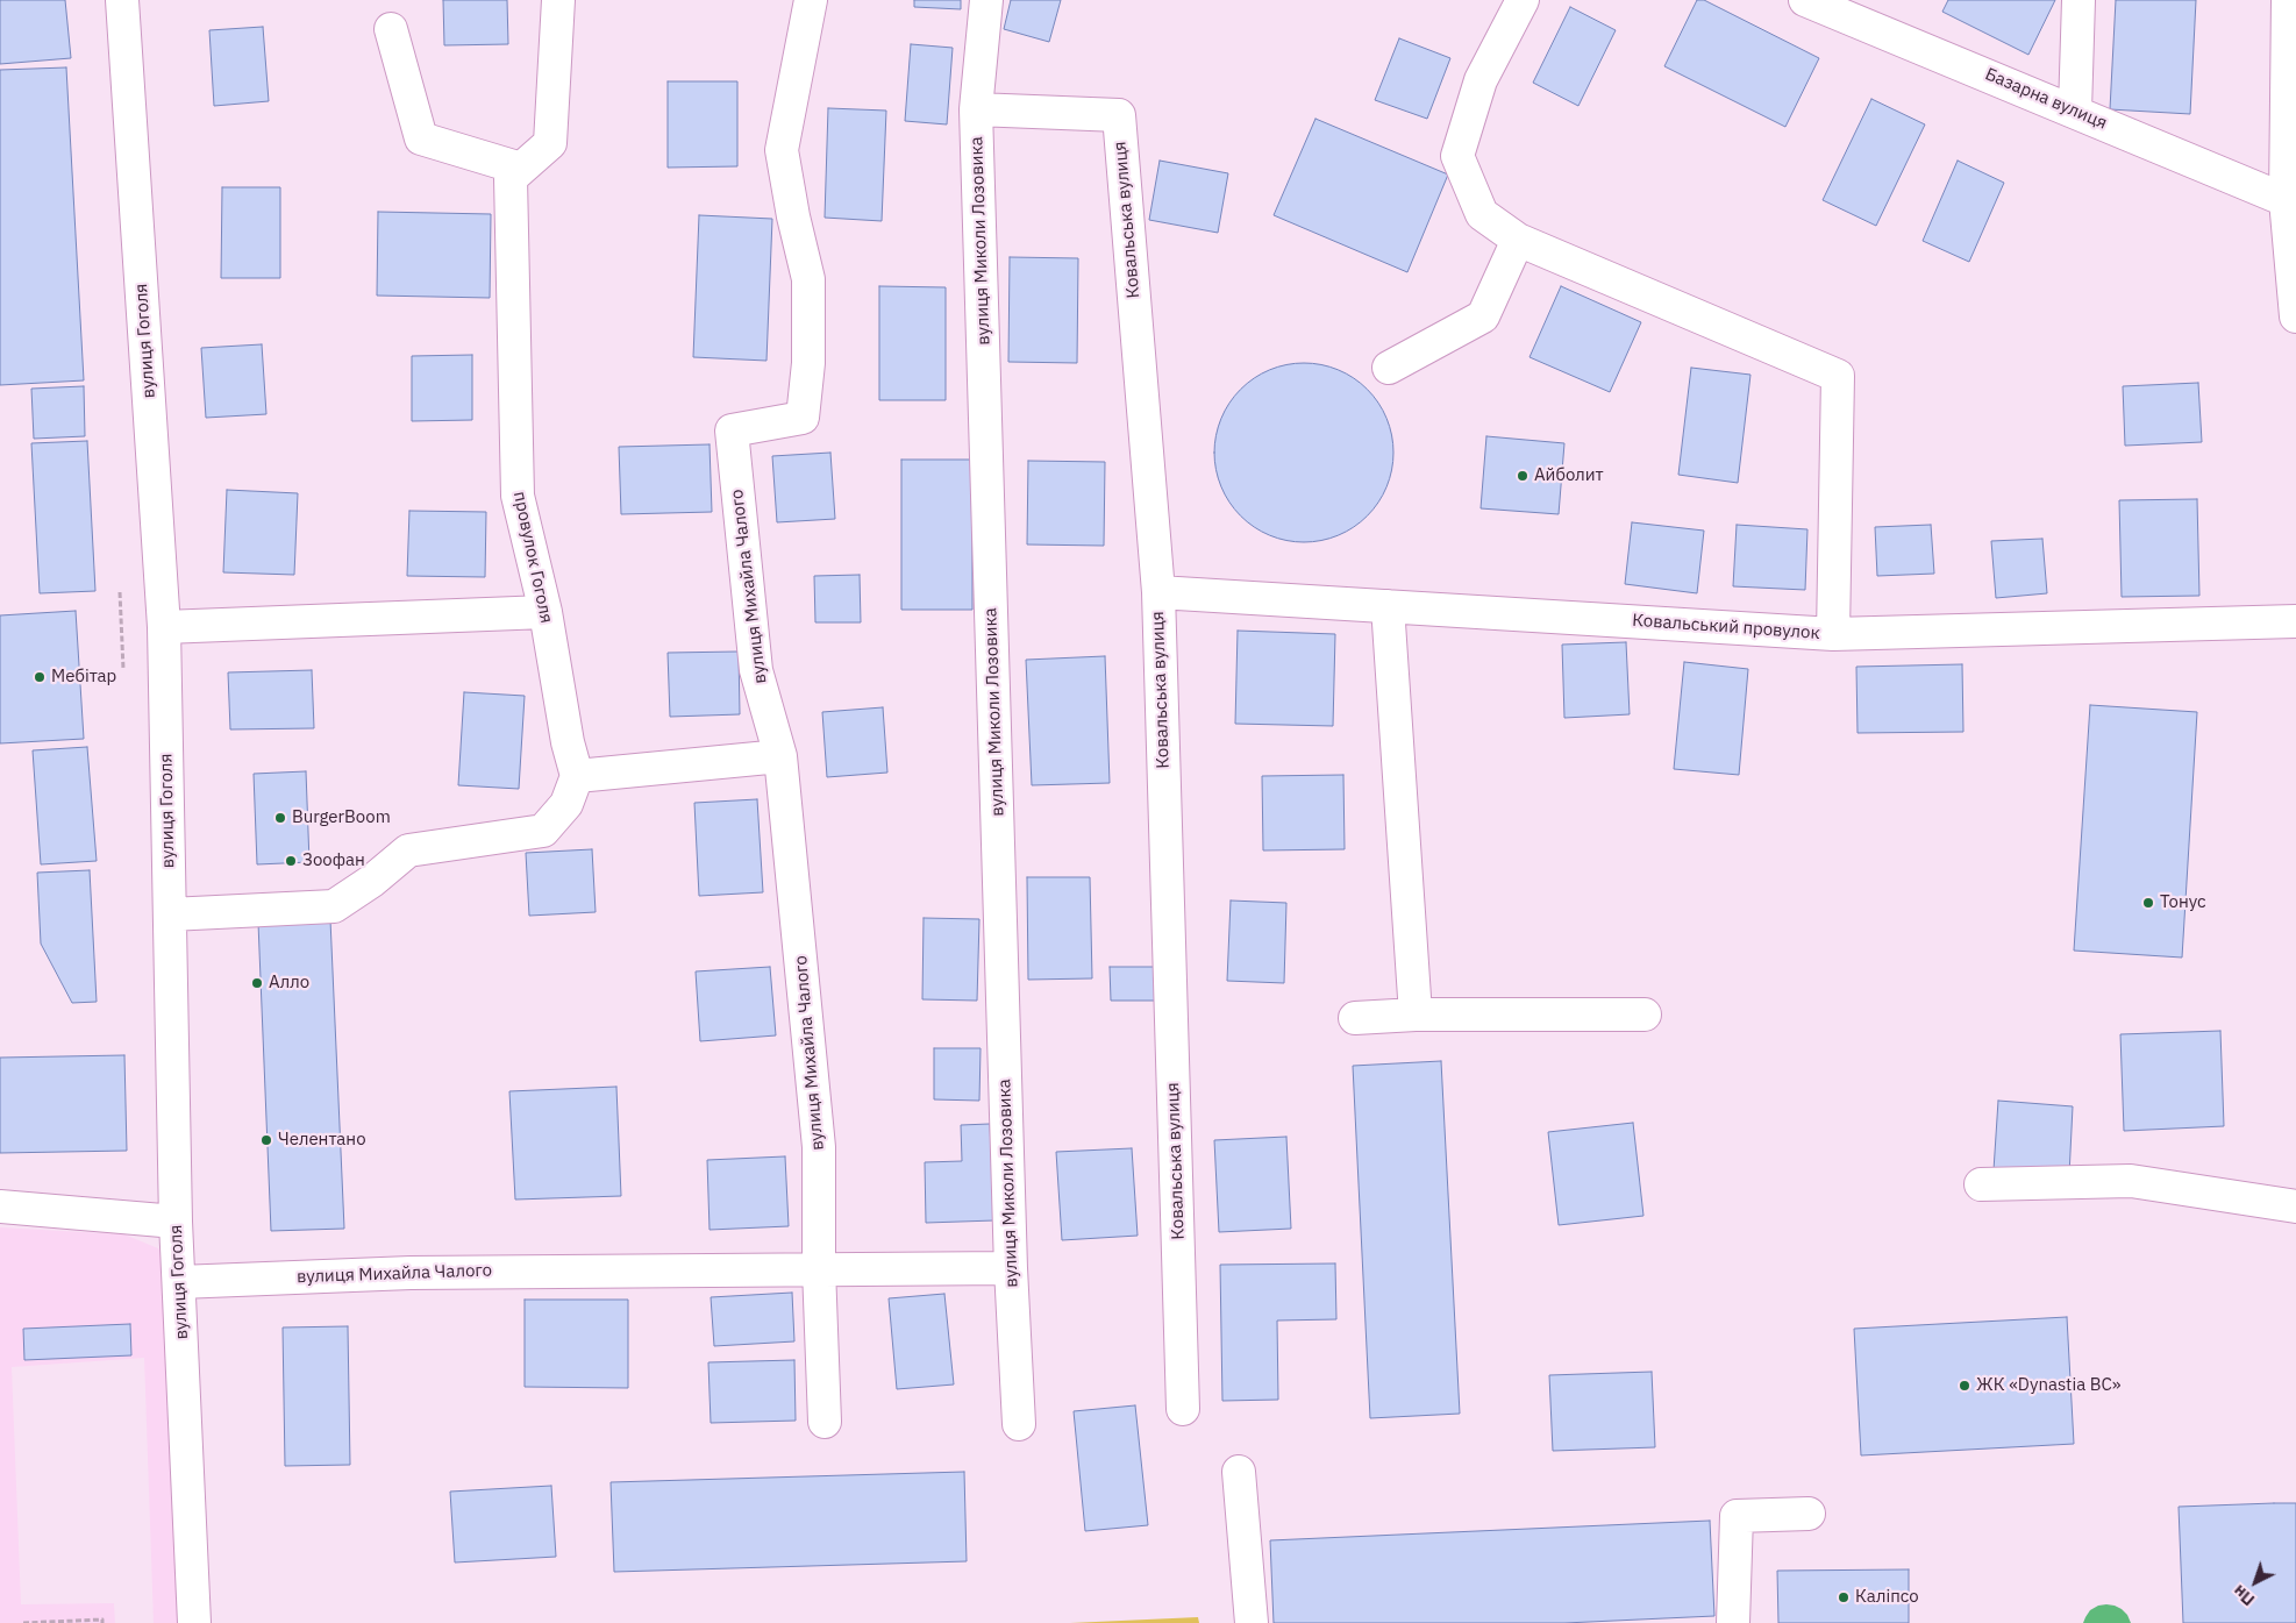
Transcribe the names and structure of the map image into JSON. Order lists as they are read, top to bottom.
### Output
{
  "streets": {
    "street": [
      "Базарна вулиця",
      "Ковальська вулиця",
      "вулиця Миколи Лозовика",
      "вулиця Гоголя",
      "провулок Гоголя",
      "вулиця Михайла Чалого",
      "Ковальський провулок"
    ]
  },
  "crossings": [
    ["Ковальська вулиця", "вулиця Миколи Лозовика"],
    ["Ковальська вулиця", "Ковальський провулок"],
    ["вулиця Гоголя", "вулиця Михайла Чалого"]
  ],
  "places": [
    "Айболит",
    "Мебітар",
    "BurgerBoom",
    "Зоофан",
    "Тонус",
    "Алло",
    "Челентано",
    "ЖК «Dynastia BC»",
    "Каліпсо"
  ],
  "north": "bottom left"
}
